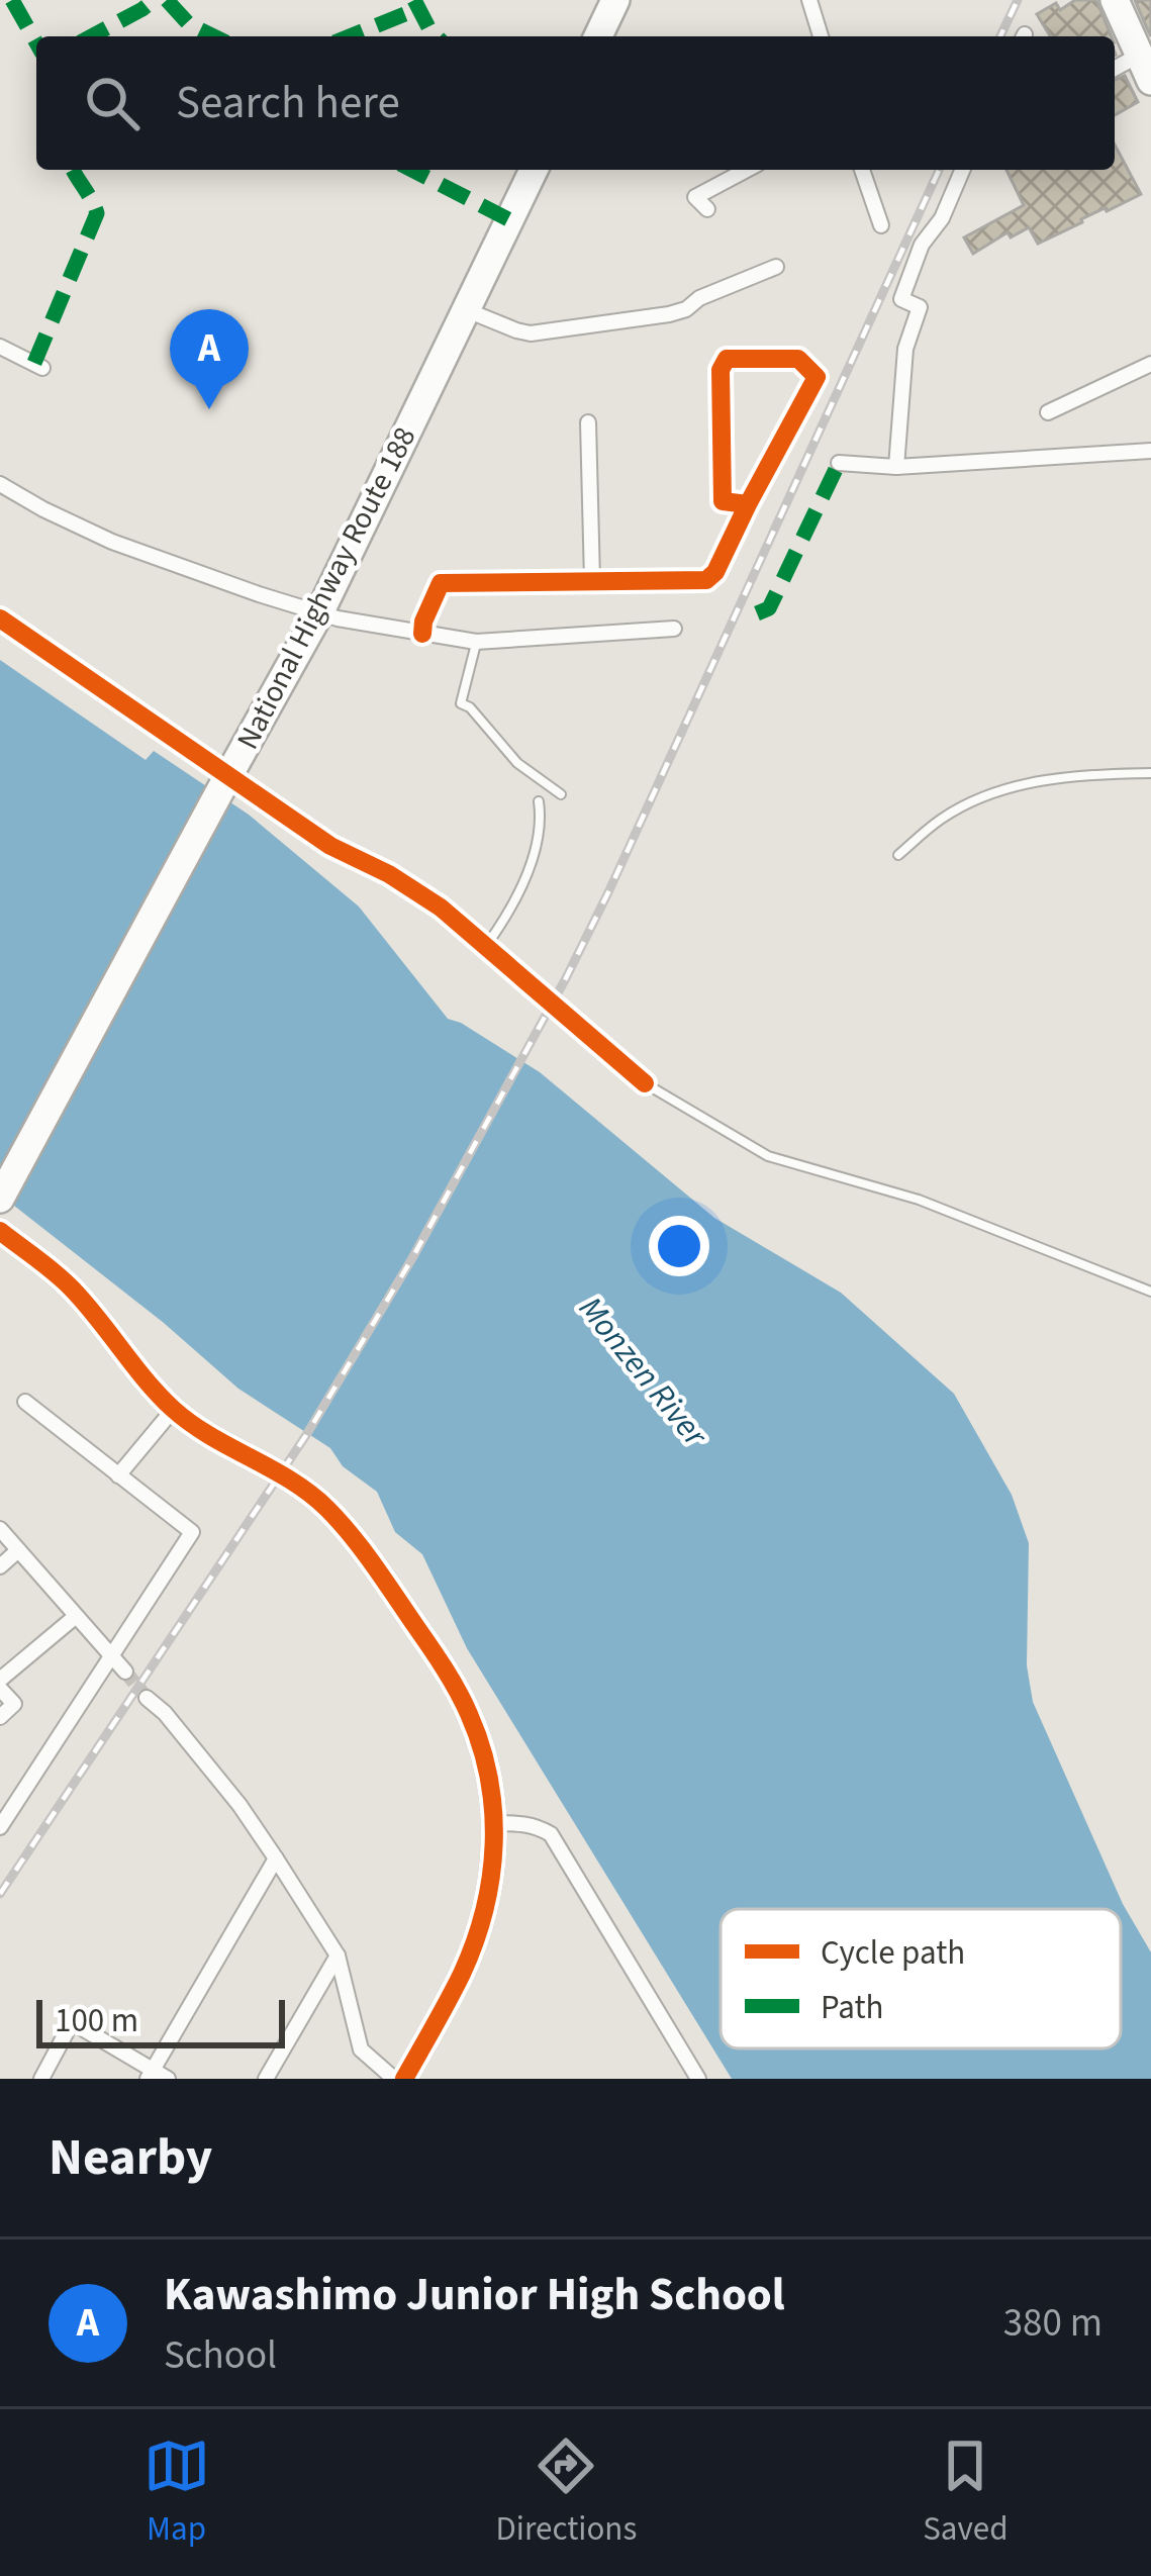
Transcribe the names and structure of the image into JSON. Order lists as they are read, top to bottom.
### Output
{
  "streets": {
    "highway": ["National Highway Route 188"]
  },
  "water": ["Monzen River"],
  "legend": ["Cycle path", "Path"],
  "scale_bar": "100 m",
  "page": {
    "search": "Search here",
    "pins": "A",
    "scale": "100 m",
    "heading": "Nearby",
    "list": [
      {
        "mark": "A",
        "name": "Kawashimo Junior High School",
        "note": "School",
        "value": "380 m"
      }
    ],
    "nav": ["Map", "Directions", "Saved"]
  }
}
